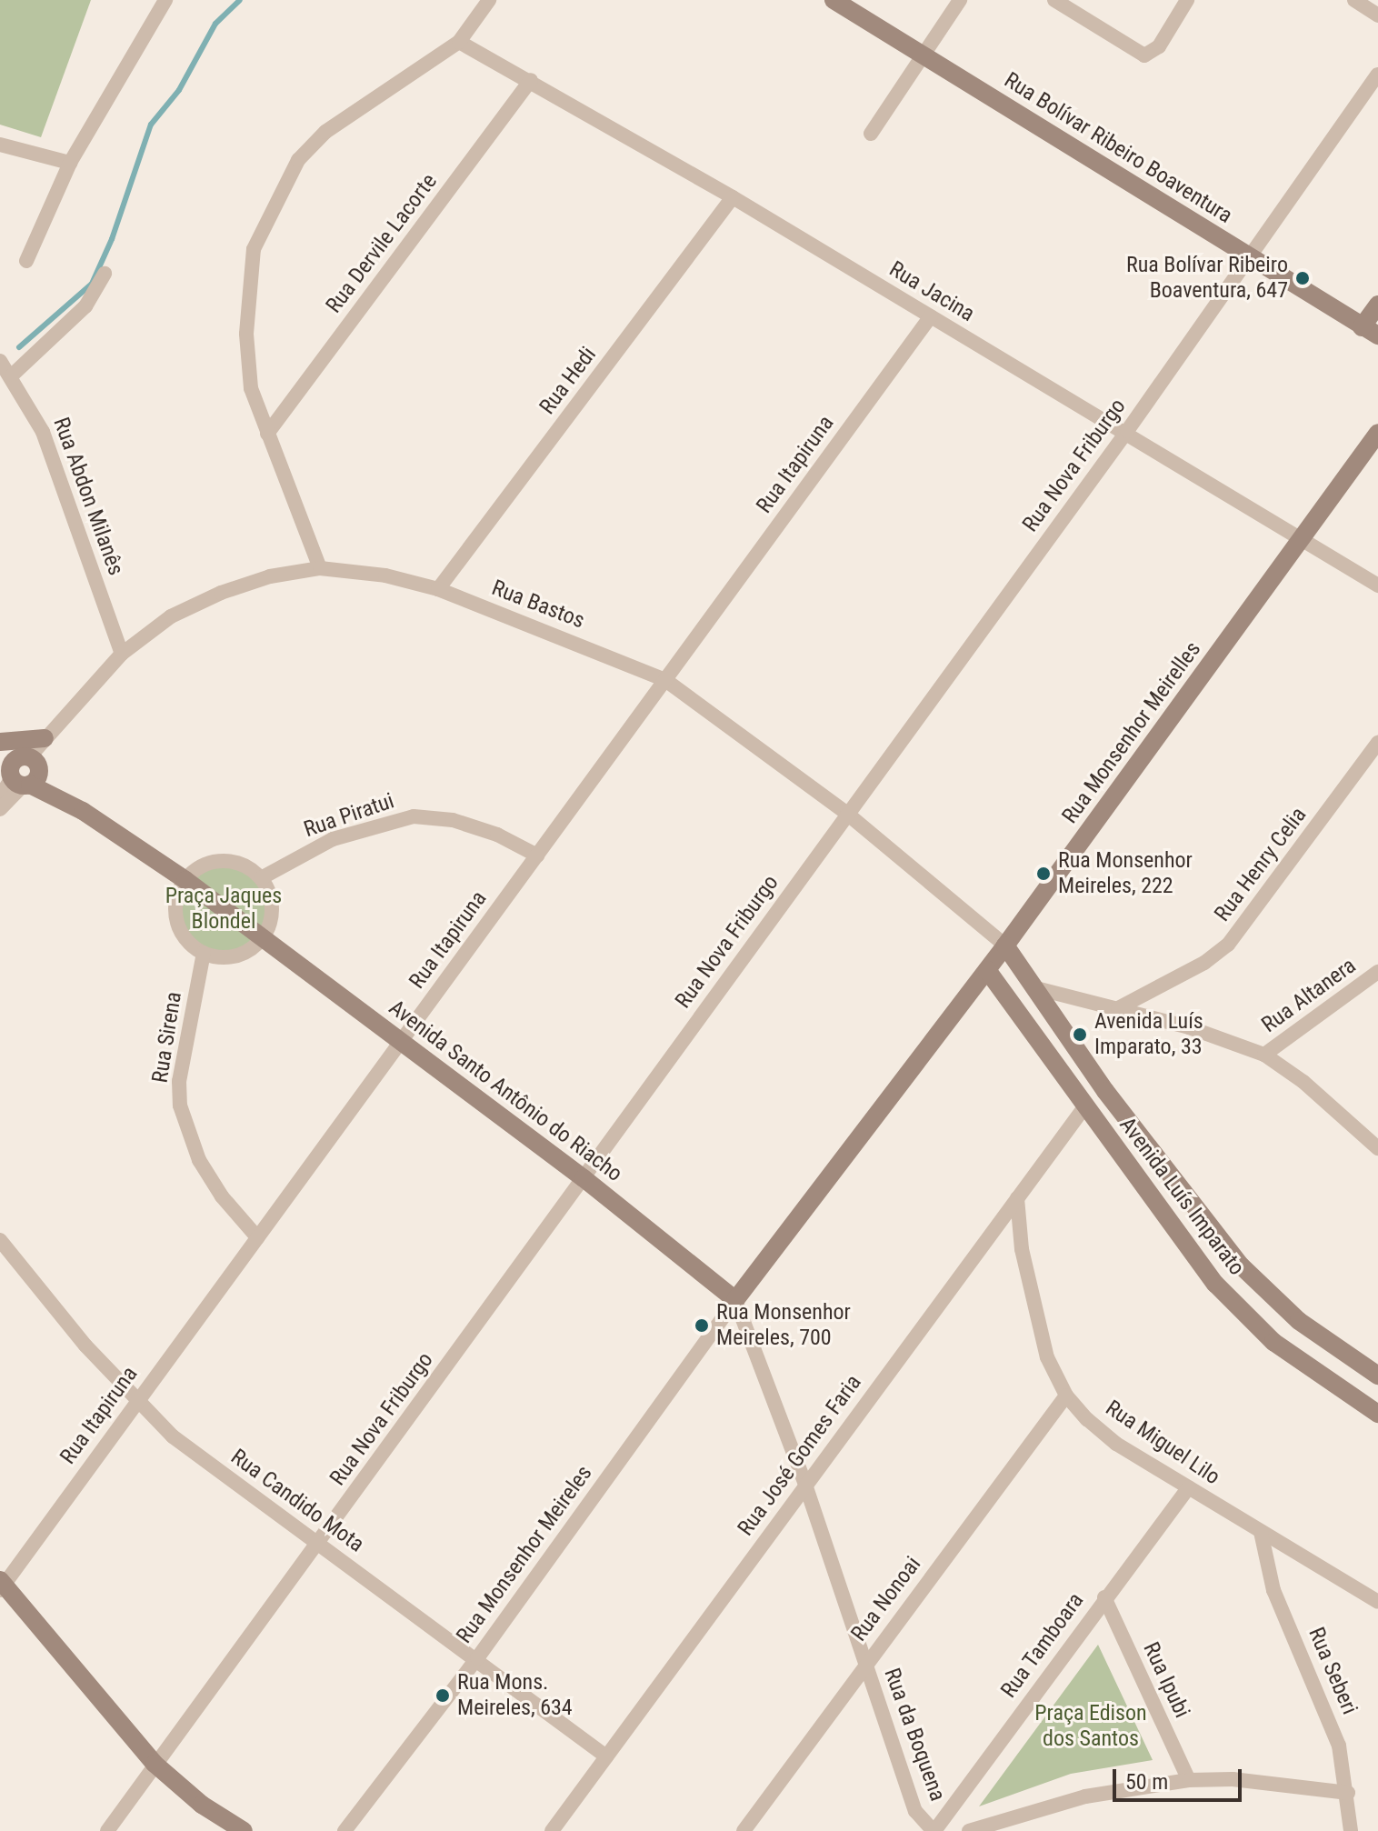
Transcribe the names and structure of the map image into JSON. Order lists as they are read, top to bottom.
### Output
{
  "streets": {
    "street": [
      "Rua Bolívar Ribeiro Boaventura",
      "Rua Dervile Lacorte",
      "Rua Jacina",
      "Rua Hedi",
      "Rua Itapiruna",
      "Rua Nova Friburgo",
      "Rua Abdon Milanês",
      "Rua Bastos",
      "Rua Monsenhor Meirelles",
      "Rua Piratui",
      "Rua Henry Celia",
      "Rua Altanera",
      "Rua Sirena",
      "Avenida Santo Antônio do Riacho",
      "Avenida Luís Imparato",
      "Rua Miguel Lilo",
      "Rua José Gomes Faria",
      "Rua Candido Mota",
      "Rua Monsenhor Meireles",
      "Rua Nonoai",
      "Rua Tamboara",
      "Rua Seberi",
      "Rua Ipubi",
      "Rua da Boquena"
    ]
  },
  "crossings": [
    ["Rua Bolívar Ribeiro Boaventura", "Rua Nova Friburgo"],
    ["Rua Dervile Lacorte", "Rua Jacina"],
    ["Rua Jacina", "Rua Hedi"],
    ["Rua Jacina", "Rua Itapiruna"],
    ["Rua Jacina", "Rua Nova Friburgo"],
    ["Rua Jacina", "Rua Monsenhor Meirelles"],
    ["Rua Hedi", "Rua Bastos"],
    ["Rua Itapiruna", "Rua Bastos"],
    ["Rua Itapiruna", "Rua Piratui"],
    ["Rua Itapiruna", "Rua Sirena"],
    ["Rua Itapiruna", "Avenida Santo Antônio do Riacho"],
    ["Rua Itapiruna", "Rua Candido Mota"],
    ["Rua Nova Friburgo", "Rua Bastos"],
    ["Rua Nova Friburgo", "Avenida Santo Antônio do Riacho"],
    ["Rua Nova Friburgo", "Rua Candido Mota"],
    ["Rua Abdon Milanês", "Rua Bastos"],
    ["Rua Bastos", "Rua Monsenhor Meirelles"],
    ["Rua Bastos", "Avenida Santo Antônio do Riacho"],
    ["Rua Bastos", "Avenida Luís Imparato"],
    ["Rua Monsenhor Meirelles", "Avenida Santo Antônio do Riacho"],
    ["Rua Monsenhor Meirelles", "Avenida Luís Imparato"],
    ["Rua Monsenhor Meirelles", "Rua Monsenhor Meireles"],
    ["Avenida Santo Antônio do Riacho", "Rua Monsenhor Meireles"],
    ["Avenida Luís Imparato", "Rua José Gomes Faria"],
    ["Rua Miguel Lilo", "Rua José Gomes Faria"],
    ["Rua Miguel Lilo", "Rua Nonoai"],
    ["Rua Miguel Lilo", "Rua Tamboara"],
    ["Rua Miguel Lilo", "Rua Seberi"],
    ["Rua José Gomes Faria", "Rua Candido Mota"],
    ["Rua José Gomes Faria", "Rua da Boquena"],
    ["Rua Candido Mota", "Rua Monsenhor Meireles"],
    ["Rua Nonoai", "Rua da Boquena"],
    ["Rua Tamboara", "Rua Ipubi"],
    ["Rua Tamboara", "Rua da Boquena"]
  ],
  "parks": ["Praça Jaques Blondel", "Praça Edison dos Santos"],
  "places": [
    "Rua Bolívar Ribeiro Boaventura, 647",
    "Rua Monsenhor Meireles, 222",
    "Avenida Luís Imparato, 33",
    "Rua Monsenhor Meireles, 700",
    "Rua Mons. Meireles, 634"
  ],
  "scale_bar": "50 m"
}
